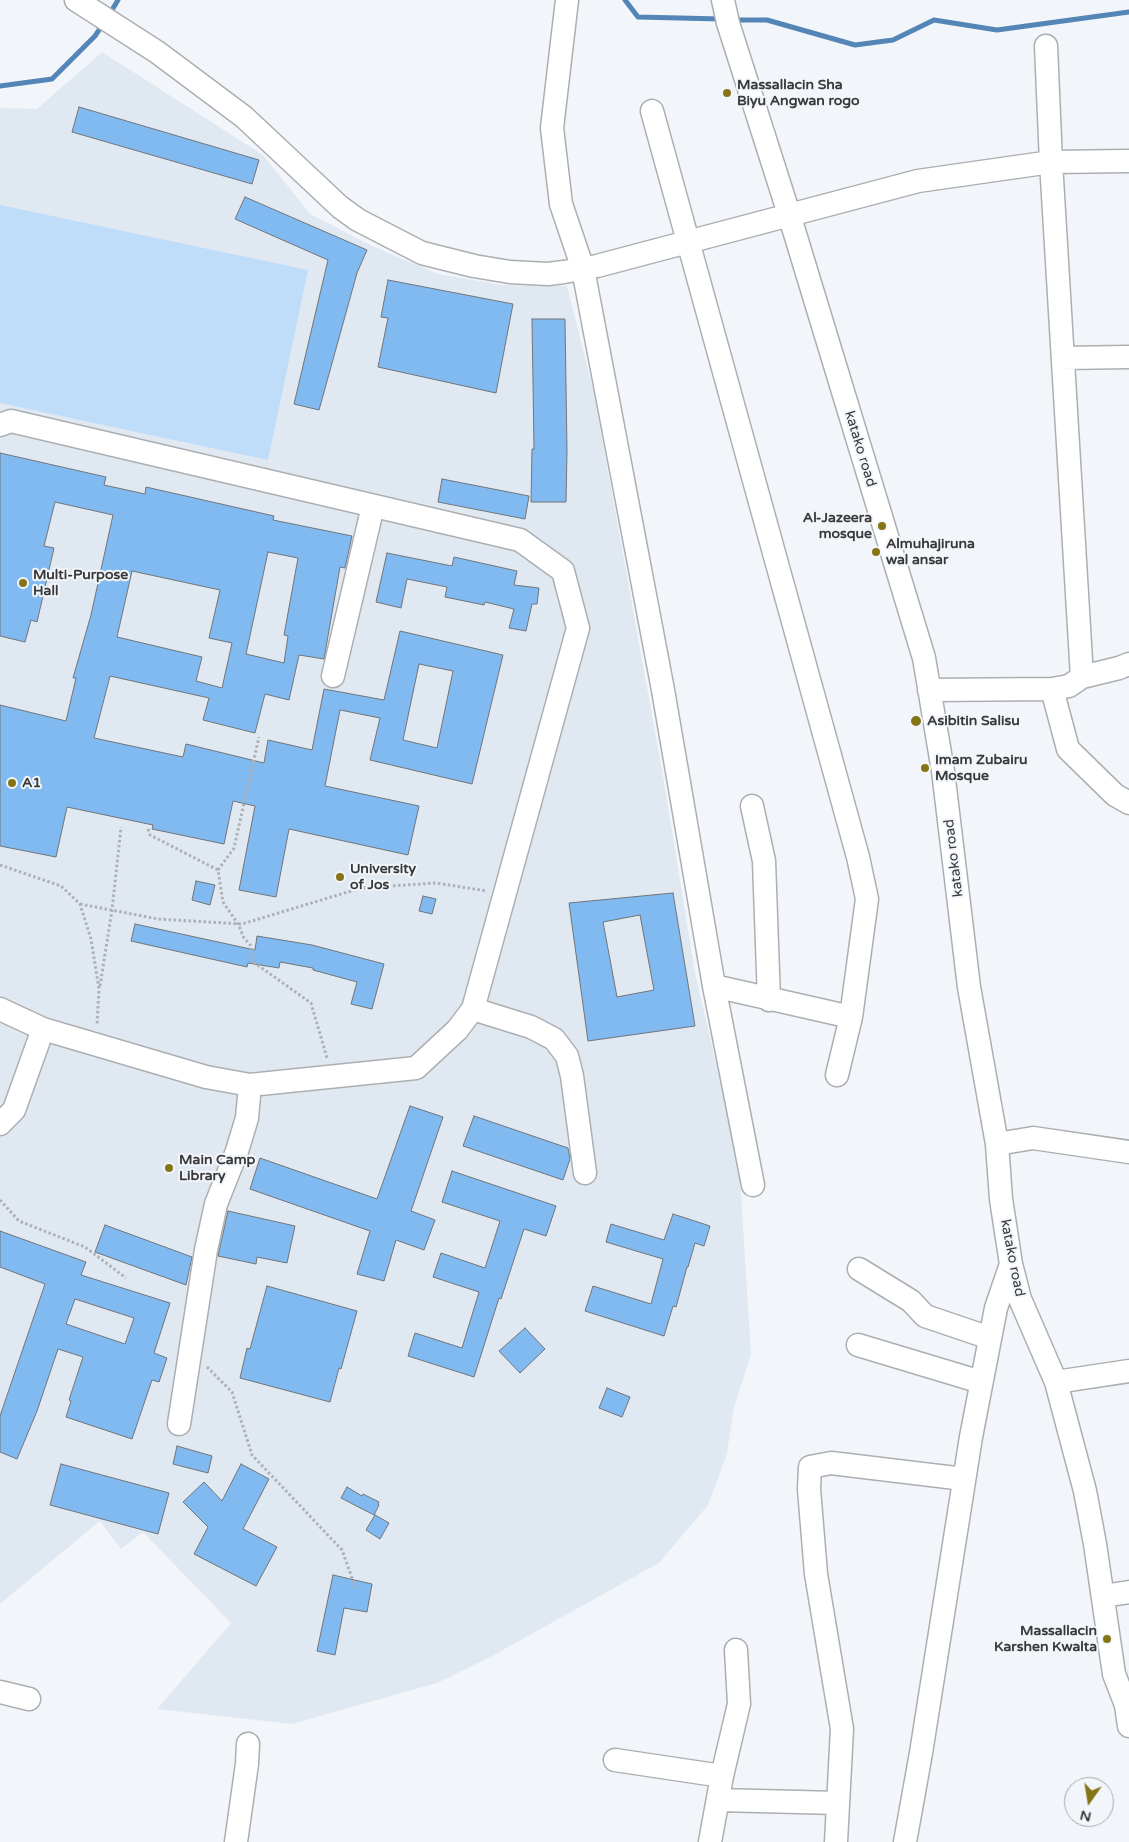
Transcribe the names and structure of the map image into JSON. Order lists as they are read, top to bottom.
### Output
{
  "streets": {
    "street": ["katako road"]
  },
  "places": [
    "Massallacin Sha Biyu Angwan rogo",
    "Al-Jazeera mosque",
    "Almuhajiruna wal ansar",
    "Multi-Purpose Hall",
    "Asibitin Salisu",
    "Imam Zubairu Mosque",
    "A1",
    "University of Jos",
    "Main Camp Library",
    "Massallacin Karshen Kwalta"
  ],
  "north": "bottom"
}
